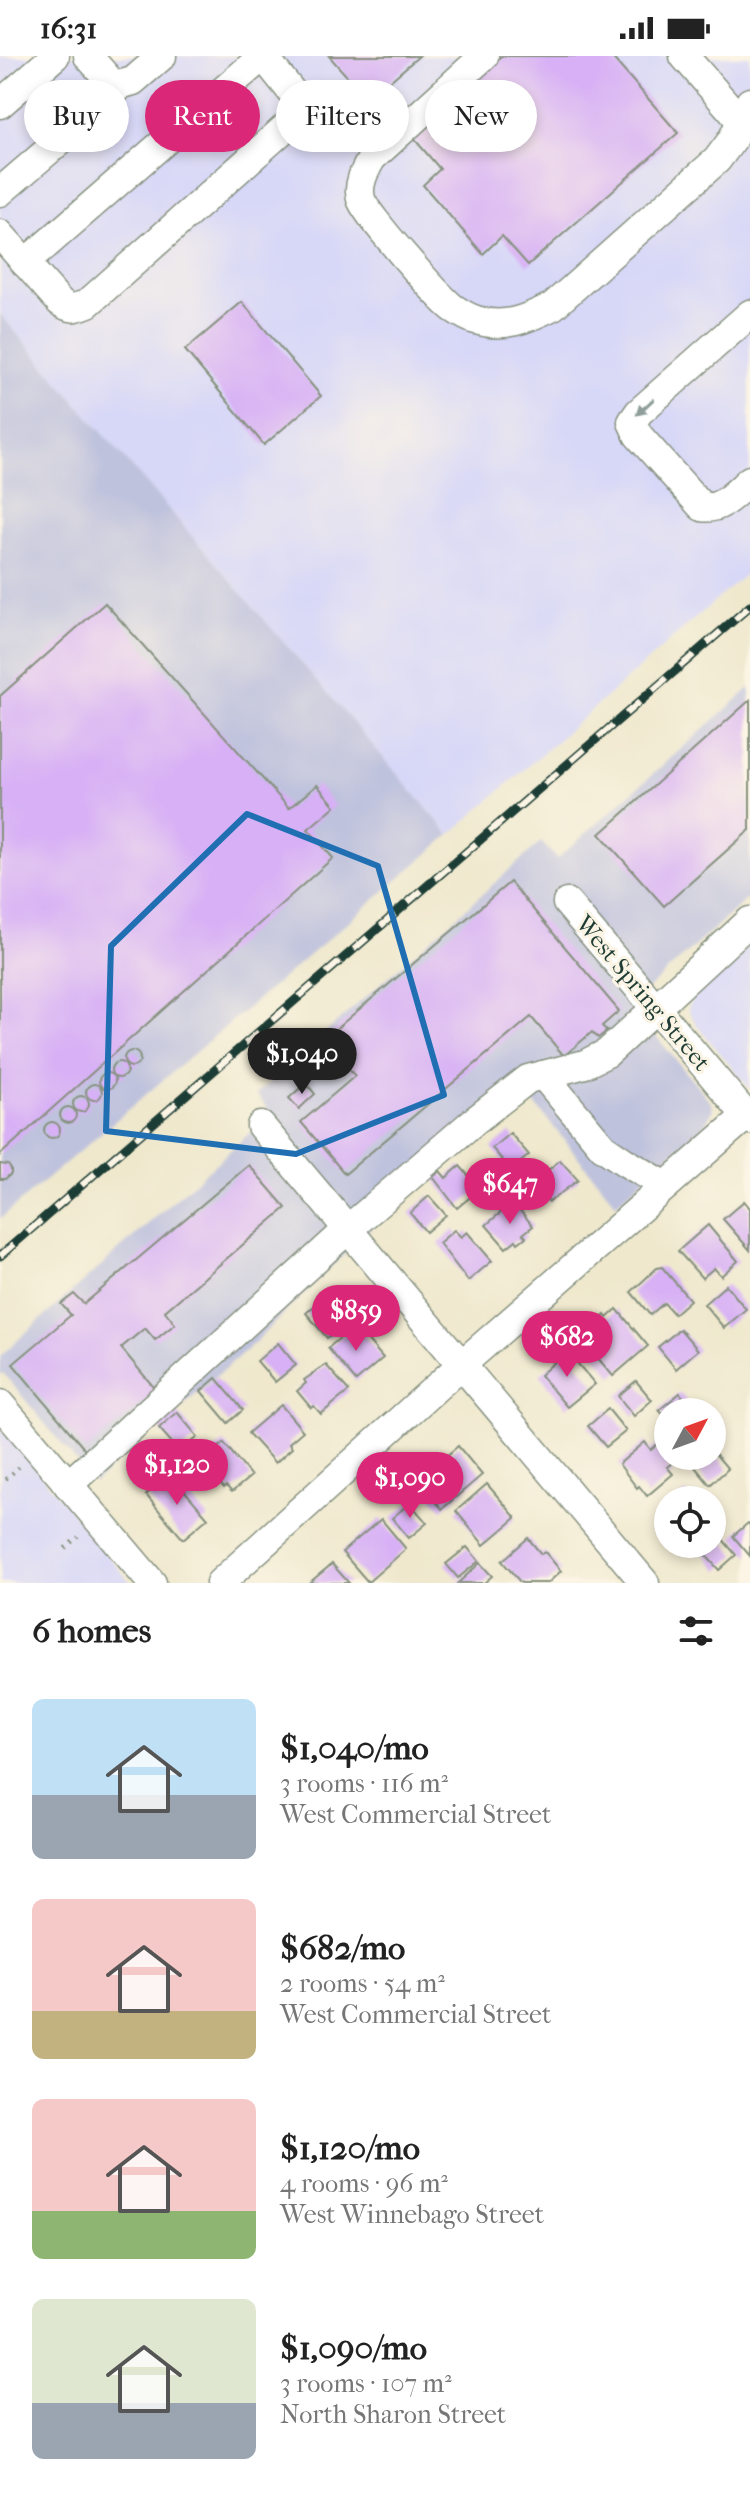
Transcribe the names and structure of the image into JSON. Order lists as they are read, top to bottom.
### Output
{
  "streets": {
    "street": ["West Spring Street"]
  },
  "north": "top right",
  "page": {
    "status": "16:31",
    "chip": [
      "Buy",
      "Rent",
      "Filters",
      "New"
    ],
    "price": [
      "$1,040",
      "$647",
      "$859",
      "$682",
      "$1,120",
      "$1,090"
    ],
    "heading": "6 homes",
    "list": [
      {
        "name": "$1,040/mo",
        "note": "3 rooms · 116 m² · West Commercial Street"
      },
      {
        "name": "$682/mo",
        "note": "2 rooms · 54 m² · West Commercial Street"
      },
      {
        "name": "$1,120/mo",
        "note": "4 rooms · 96 m² · West Winnebago Street"
      },
      {
        "name": "$1,090/mo",
        "note": "3 rooms · 107 m² · North Sharon Street"
      }
    ]
  }
}
